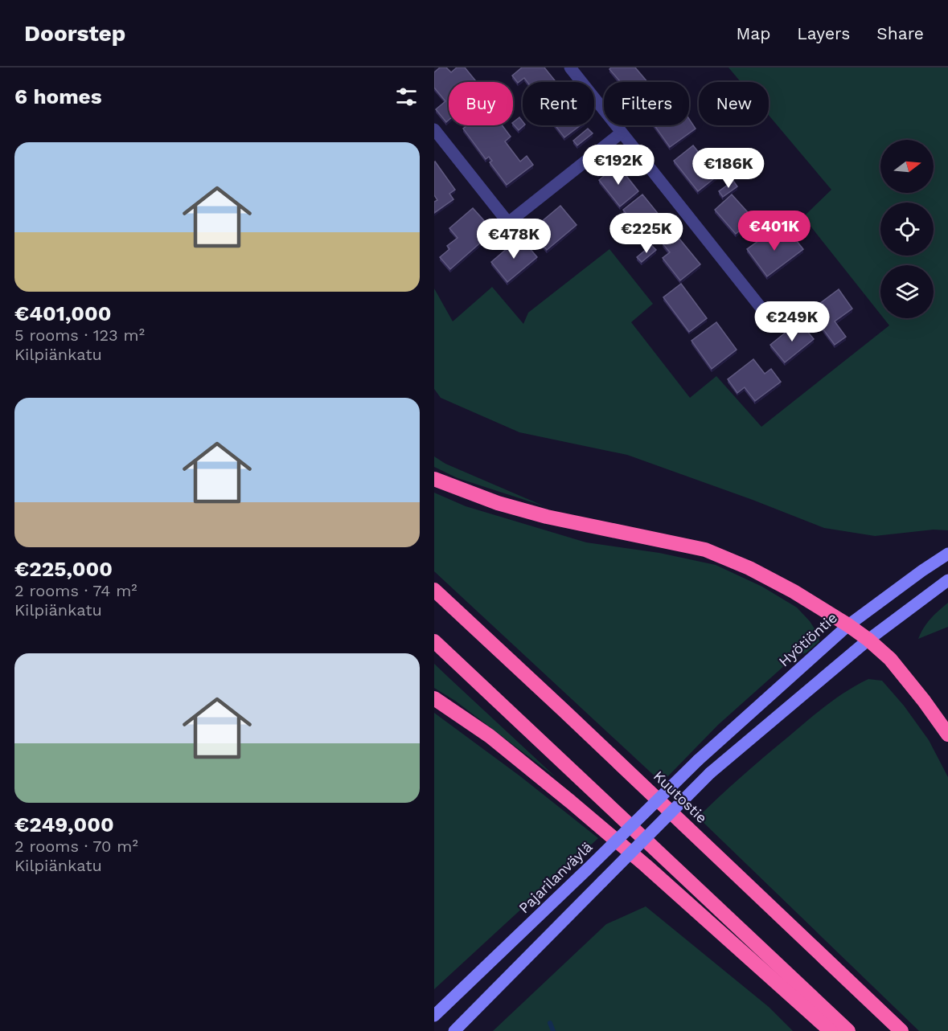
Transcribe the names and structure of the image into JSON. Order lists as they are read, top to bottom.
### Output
{
  "streets": {
    "highway": ["Kuutostie"],
    "main road": ["Hyötiöntie", "Pajarilanväylä"]
  },
  "crossings": [
    ["Hyötiöntie", "Pajarilanväylä"]
  ],
  "north": "right",
  "page": {
    "header": "Doorstep",
    "nav": ["Map", "Layers", "Share"],
    "heading": "6 homes",
    "chip": [
      "Buy",
      "Rent",
      "Filters",
      "New"
    ],
    "list": [
      {
        "name": "€401,000",
        "note": "5 rooms · 123 m² · Kilpiänkatu"
      },
      {
        "name": "€225,000",
        "note": "2 rooms · 74 m² · Kilpiänkatu"
      },
      {
        "name": "€249,000",
        "note": "2 rooms · 70 m² · Kilpiänkatu"
      }
    ],
    "price": [
      "€192K",
      "€186K",
      "€401K",
      "€225K",
      "€478K",
      "€249K"
    ]
  }
}
